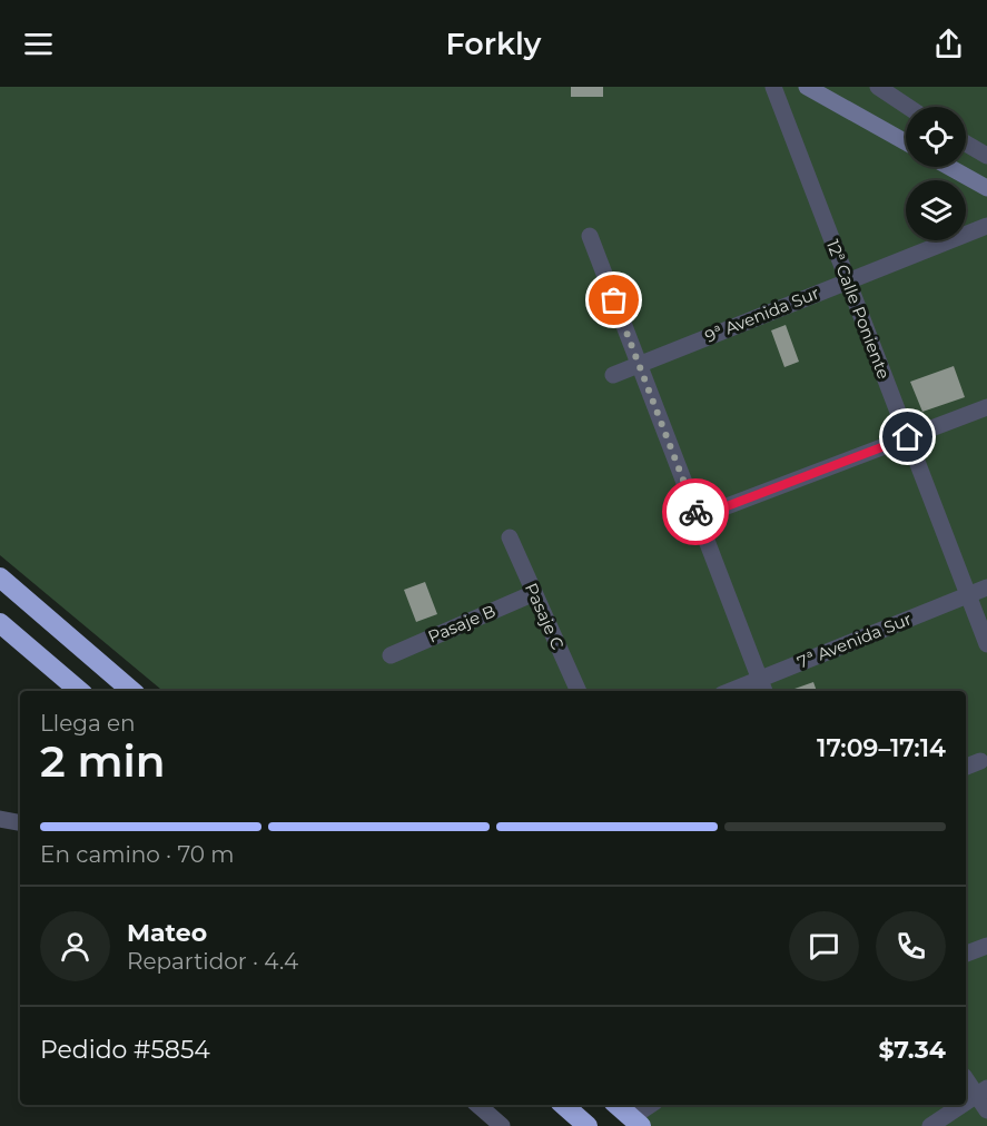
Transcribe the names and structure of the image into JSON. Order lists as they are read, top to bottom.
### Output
{
  "streets": {
    "street": [
      "12ª Calle Poniente",
      "9ª Avenida Sur",
      "Pasaje C",
      "Pasaje B",
      "7ª Avenida Sur"
    ]
  },
  "crossings": [
    ["12ª Calle Poniente", "9ª Avenida Sur"],
    ["12ª Calle Poniente", "7ª Avenida Sur"],
    ["Pasaje C", "Pasaje B"]
  ],
  "page": {
    "header": "Forkly",
    "heading": ["2 min", "Llega en", "17:09–17:14"],
    "panel": [
      "Mateo",
      "Repartidor · 4.4",
      "Pedido #5854",
      "$7.34"
    ],
    "bar": "En camino · 70 m"
  }
}
